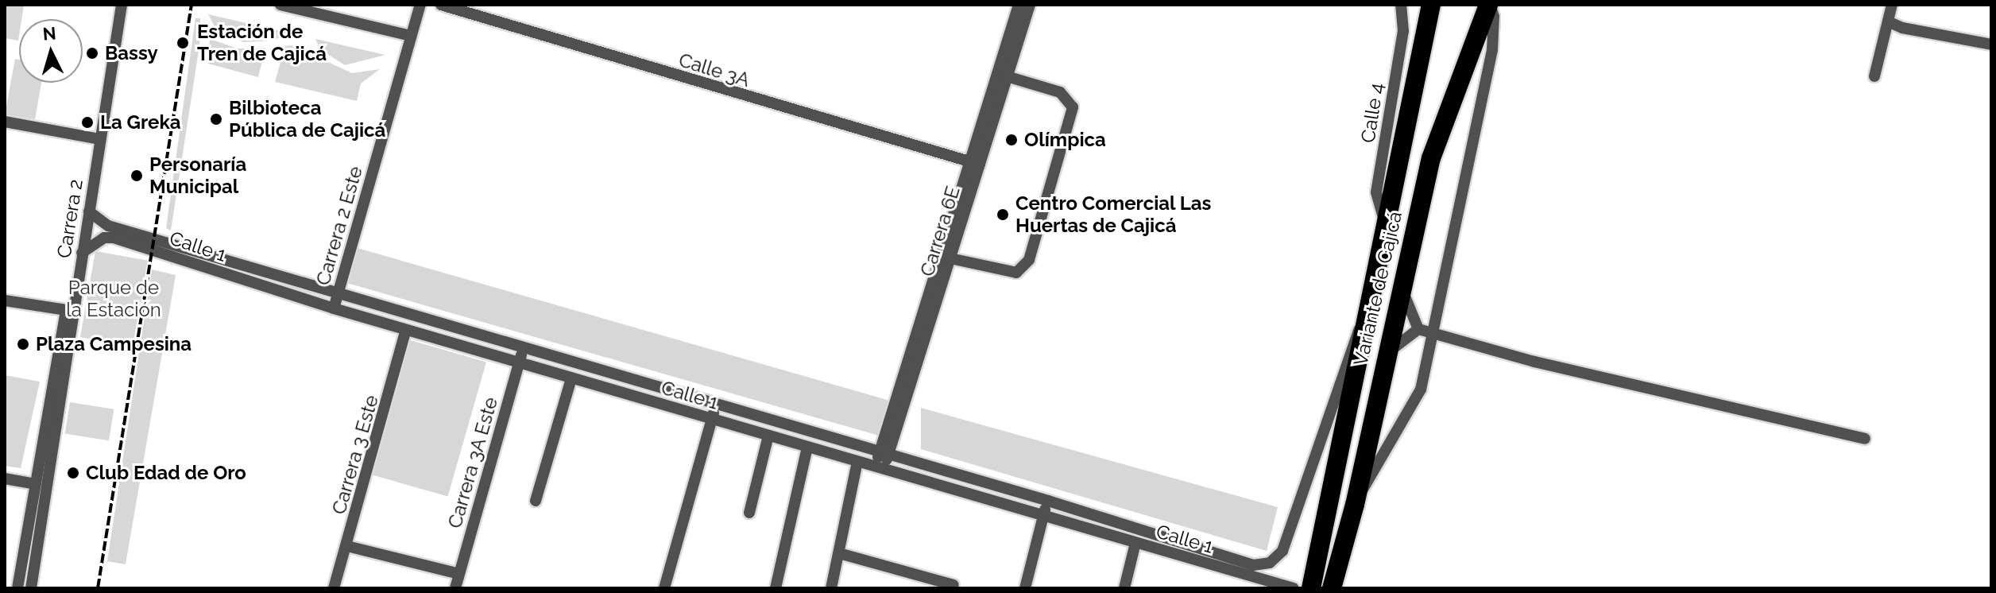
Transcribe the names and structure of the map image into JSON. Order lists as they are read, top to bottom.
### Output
{
  "streets": {
    "highway": ["Variante de Cajicá"],
    "street": [
      "Calle 3A",
      "Calle 4",
      "Carrera 2",
      "Carrera 2 Este",
      "Carrera 6E",
      "Calle 1",
      "Carrera 3 Este",
      "Carrera 3A Este"
    ]
  },
  "crossings": [
    ["Calle 3A", "Carrera 6E"],
    ["Calle 4", "Variante de Cajicá"],
    ["Carrera 2", "Calle 1"],
    ["Carrera 2 Este", "Calle 1"],
    ["Carrera 6E", "Calle 1"],
    ["Calle 1", "Variante de Cajicá"],
    ["Calle 1", "Carrera 3 Este"],
    ["Calle 1", "Carrera 3A Este"]
  ],
  "parks": ["Parque de la Estación"],
  "places": [
    "Estación de Tren de Cajicá",
    "Bassy",
    "Bilbioteca Pública de Cajicá",
    "La Greka",
    "Olímpica",
    "Personaría Municipal",
    "Centro Comercial Las Huertas de Cajicá",
    "Plaza Campesina",
    "Club Edad de Oro"
  ],
  "north": "top"
}
